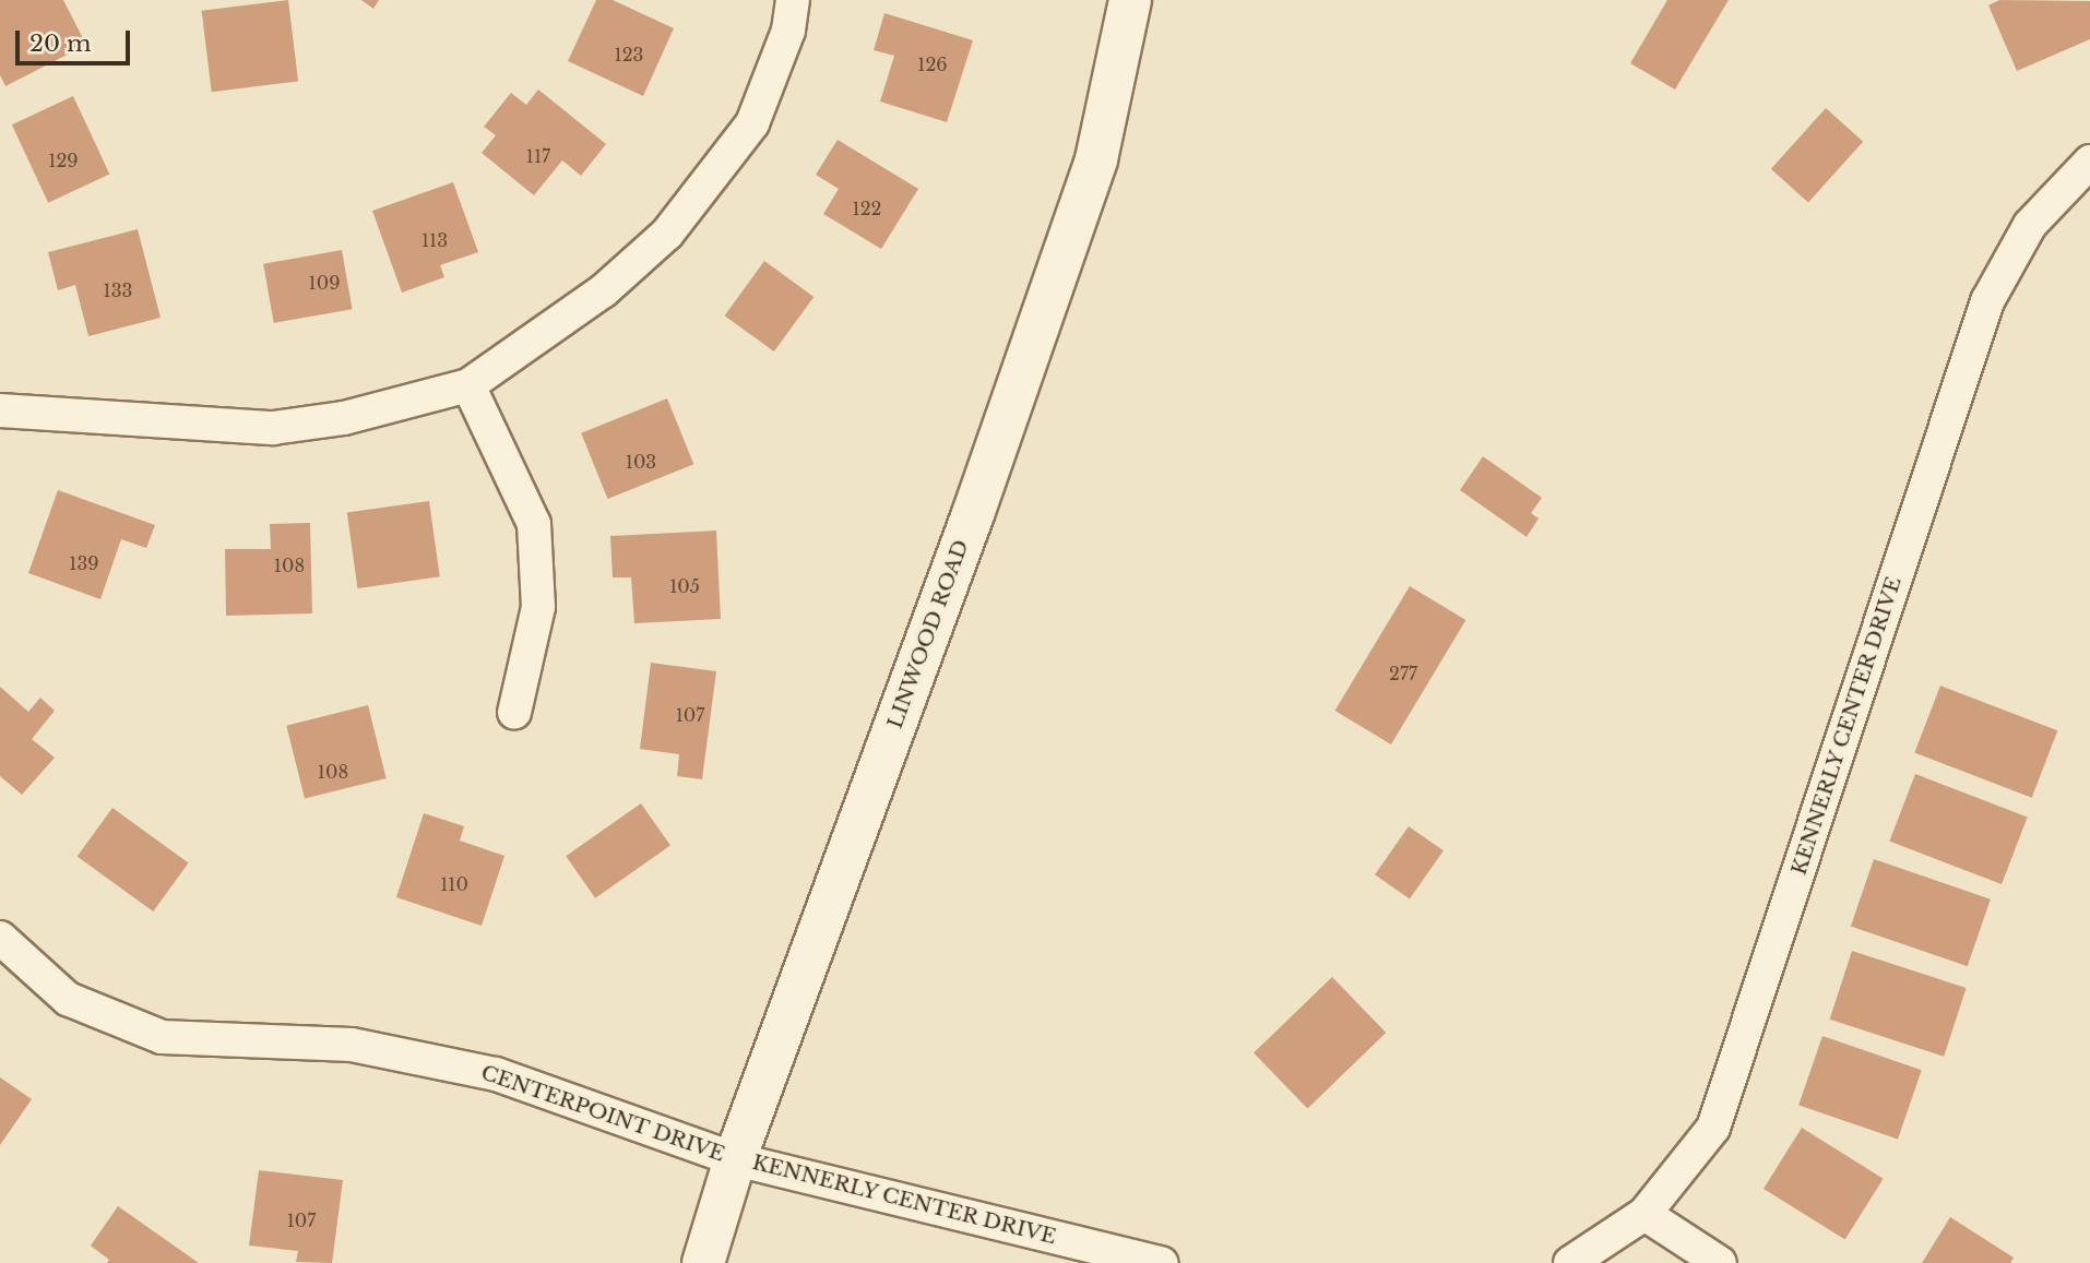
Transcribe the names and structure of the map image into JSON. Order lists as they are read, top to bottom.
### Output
{
  "streets": {
    "street": ["LINWOOD ROAD", "KENNERLY CENTER DRIVE", "CENTERPOINT DRIVE"]
  },
  "crossings": [
    ["LINWOOD ROAD", "KENNERLY CENTER DRIVE"],
    ["LINWOOD ROAD", "CENTERPOINT DRIVE"],
    ["KENNERLY CENTER DRIVE", "CENTERPOINT DRIVE"]
  ],
  "house_numbers": [
    "123",
    "126",
    "117",
    "129",
    "122",
    "113",
    "109",
    "133",
    "103",
    "139",
    "108",
    "105",
    "277",
    "107",
    "108",
    "110",
    "107"
  ],
  "scale_bar": "20 m"
}
